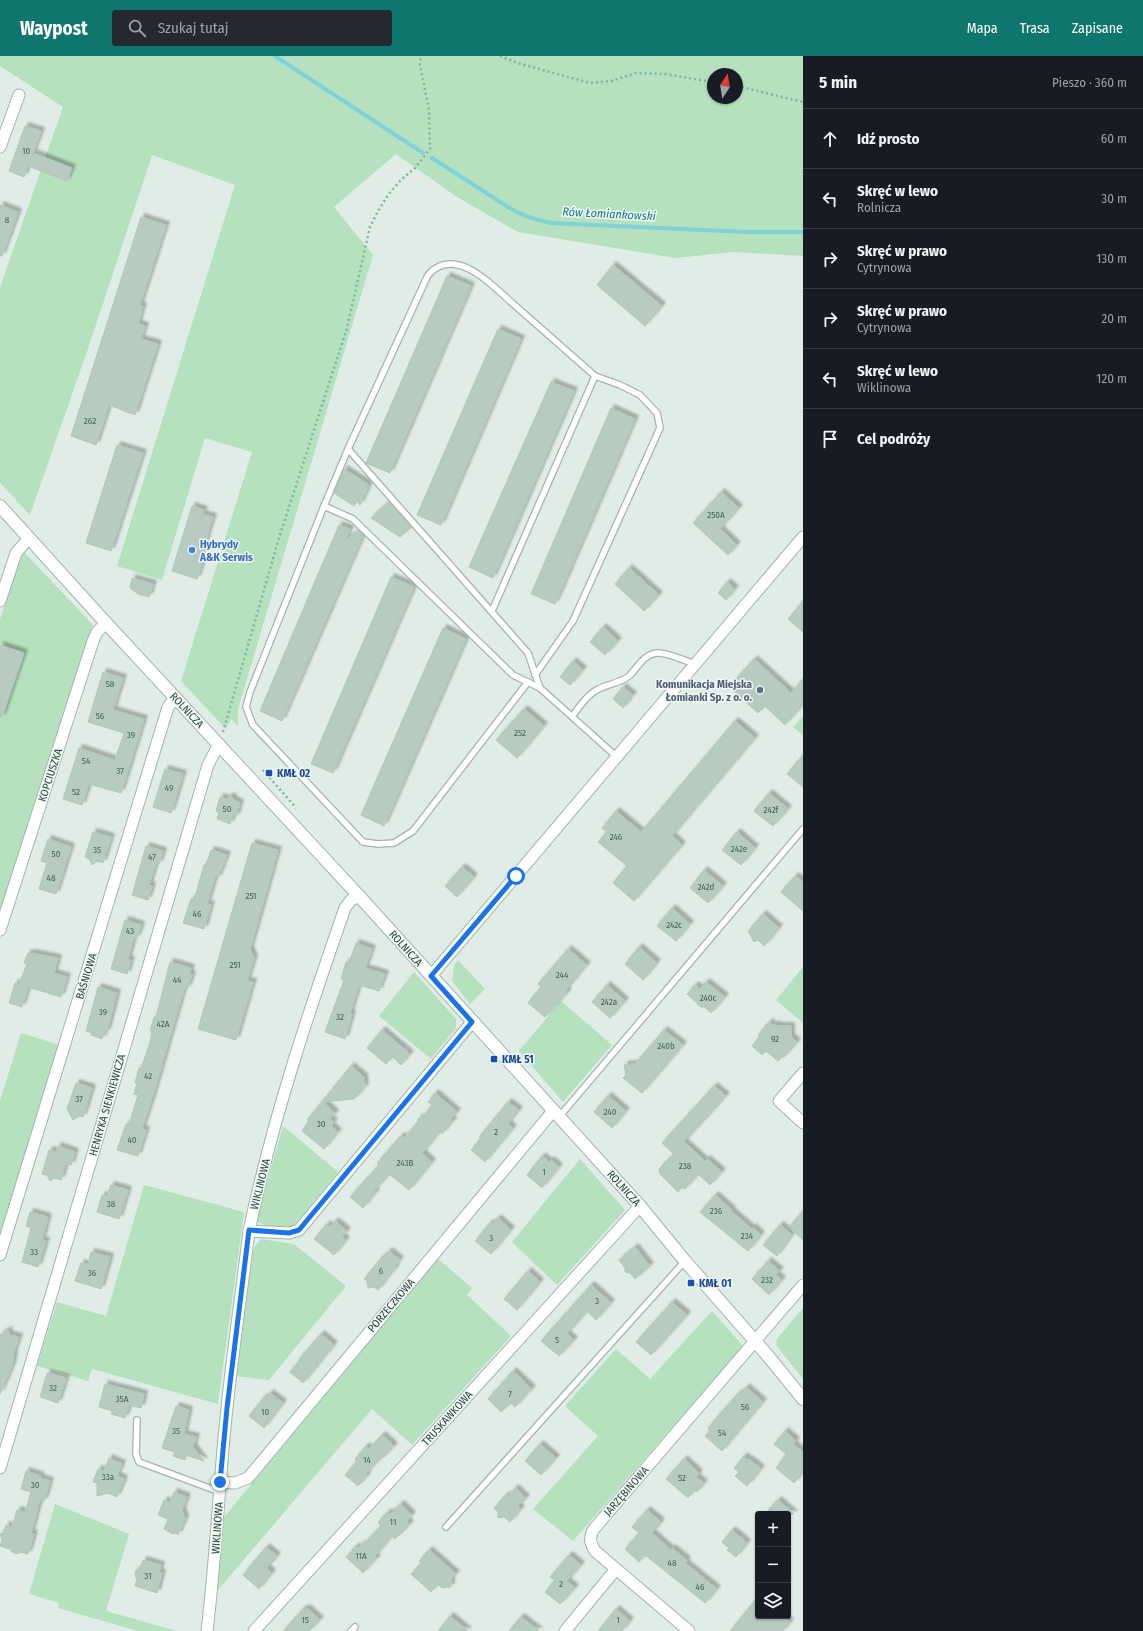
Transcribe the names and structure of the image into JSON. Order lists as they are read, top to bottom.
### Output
{
  "streets": {
    "street": [
      "ROLNICZA",
      "KOPCIUSZKA",
      "BAŚNIOWA",
      "HENRYKA SIENKIEWICZA",
      "WIKLINOWA",
      "PORZECZKOWA",
      "TRUSKAWKOWA",
      "JARZĘBINOWA"
    ]
  },
  "crossings": [
    ["ROLNICZA", "KOPCIUSZKA"],
    ["ROLNICZA", "BAŚNIOWA"],
    ["ROLNICZA", "HENRYKA SIENKIEWICZA"],
    ["ROLNICZA", "WIKLINOWA"],
    ["ROLNICZA", "PORZECZKOWA"],
    ["ROLNICZA", "TRUSKAWKOWA"],
    ["ROLNICZA", "JARZĘBINOWA"],
    ["WIKLINOWA", "PORZECZKOWA"]
  ],
  "water": ["Rów Łomiankowski"],
  "places": {
    "other": ["Hybrydy A&K Serwis", "Komunikacja Miejska Łomianki Sp. z o. o."],
    "transit": ["KMŁ 02", "KMŁ 51", "KMŁ 01"]
  },
  "house_numbers": [
    "10",
    "8",
    "262",
    "250A",
    "58",
    "56",
    "252",
    "39",
    "54",
    "37",
    "49",
    "52",
    "50",
    "242f",
    "246",
    "242e",
    "35",
    "50",
    "47",
    "48",
    "242d",
    "251",
    "46",
    "242c",
    "43",
    "251",
    "244",
    "44",
    "240c",
    "242a",
    "39",
    "32",
    "42A",
    "92",
    "240b",
    "42",
    "37",
    "240",
    "30",
    "2",
    "40",
    "243B",
    "238",
    "1",
    "38",
    "236",
    "234",
    "3",
    "33",
    "6",
    "36",
    "232",
    "3",
    "5",
    "32",
    "7",
    "35A",
    "56",
    "10",
    "35",
    "54",
    "14",
    "33a",
    "52",
    "30",
    "11",
    "11A",
    "48",
    "31",
    "2",
    "46",
    "15",
    "1"
  ],
  "north": "top",
  "page": {
    "header": "Waypost",
    "search": "Szukaj tutaj",
    "nav": ["Mapa", "Trasa", "Zapisane"],
    "heading": ["5 min", "Pieszo · 360 m"],
    "list": [
      ["Idź prosto", "60 m"],
      ["Skręć w lewo", "Rolnicza", "30 m"],
      ["Skręć w prawo", "Cytrynowa", "130 m"],
      ["Skręć w prawo", "Cytrynowa", "20 m"],
      ["Skręć w lewo", "Wiklinowa", "120 m"],
      "Cel podróży"
    ],
    "map_buttons": ["+", "−"]
  }
}
